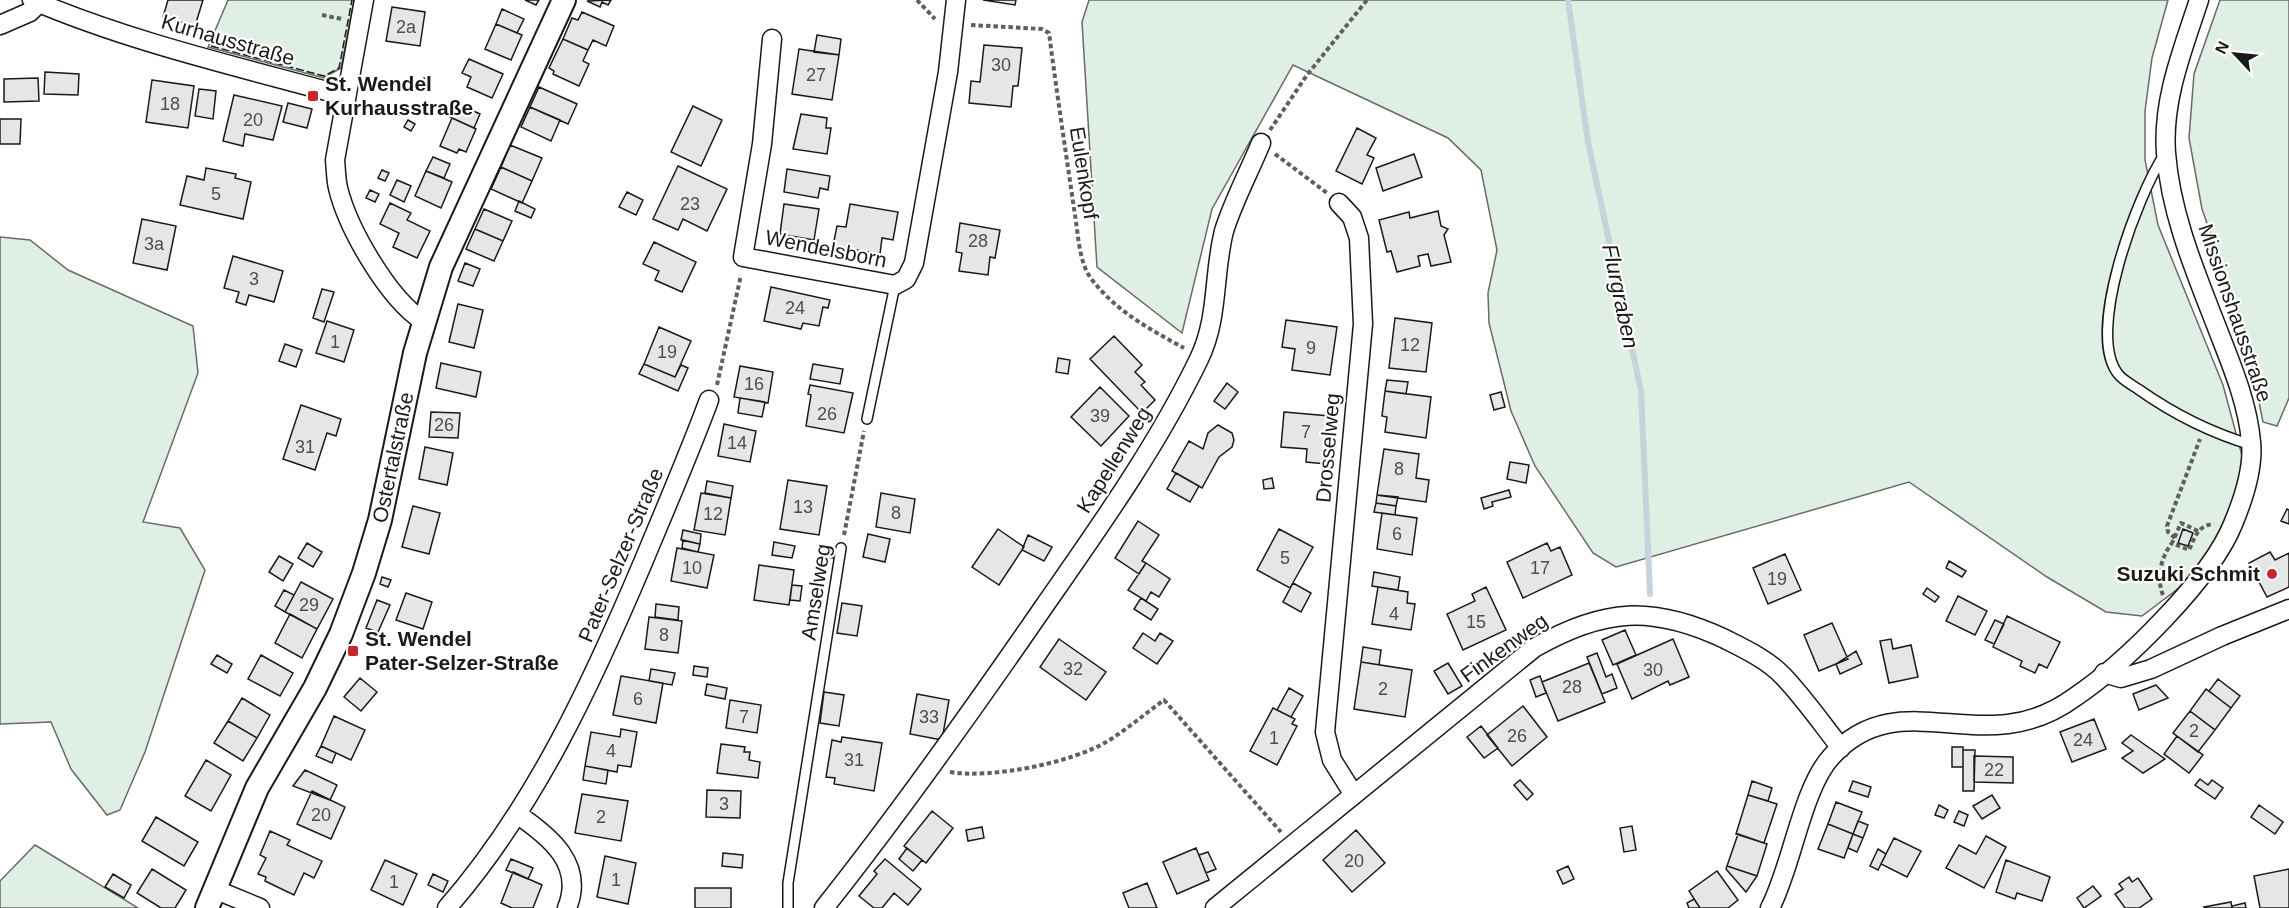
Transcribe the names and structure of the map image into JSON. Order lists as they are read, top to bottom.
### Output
{
  "streets": {
    "street": [
      "Kurhausstraße",
      "Wendelsborn",
      "Missionshausstraße",
      "Drosselweg",
      "Ostertalstraße",
      "Kapellenweg",
      "Pater-Selzer-Straße",
      "Finkenweg"
    ],
    "lane": ["Amselweg"],
    "path": ["Eulenkopf"]
  },
  "crossings": [
    ["Eulenkopf", "Wendelsborn"],
    ["Eulenkopf", "Kapellenweg"],
    ["Missionshausstraße", "Finkenweg"],
    ["Drosselweg", "Finkenweg"]
  ],
  "water": ["Flurgraben"],
  "places": {
    "transit": ["St. Wendel Kurhausstraße", "St. Wendel Pater-Selzer-Straße"],
    "other": ["Suzuki Schmit"]
  },
  "house_numbers": [
    "2a",
    "30",
    "27",
    "18",
    "20",
    "5",
    "23",
    "28",
    "3a",
    "3",
    "24",
    "1",
    "12",
    "9",
    "19",
    "16",
    "26",
    "39",
    "26",
    "7",
    "14",
    "31",
    "8",
    "13",
    "8",
    "12",
    "6",
    "5",
    "10",
    "17",
    "19",
    "29",
    "4",
    "15",
    "8",
    "32",
    "30",
    "28",
    "2",
    "6",
    "7",
    "33",
    "2",
    "26",
    "1",
    "24",
    "4",
    "31",
    "22",
    "3",
    "20",
    "2",
    "20",
    "1",
    "1"
  ],
  "north": "top left"
}
